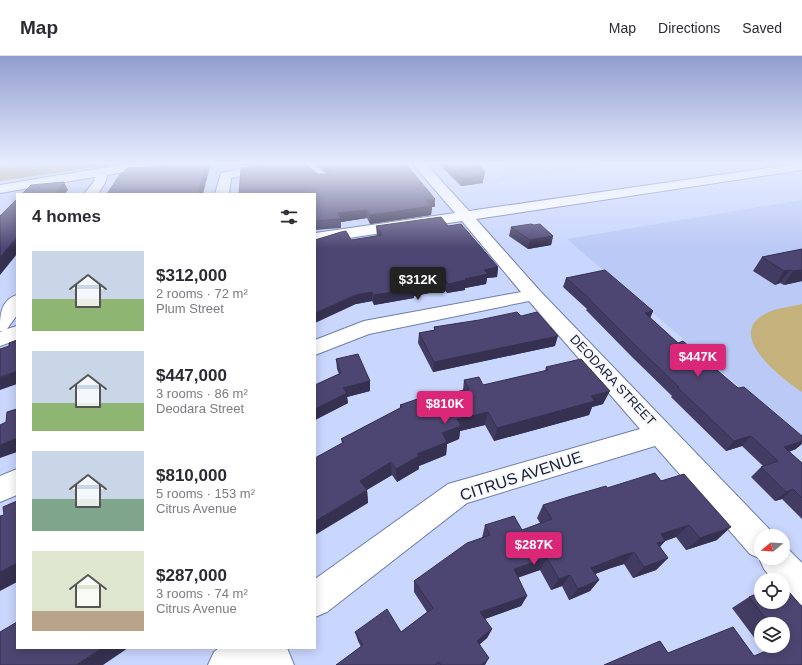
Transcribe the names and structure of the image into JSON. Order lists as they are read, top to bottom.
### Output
{
  "streets": {
    "street": ["DEODARA STREET", "CITRUS AVENUE"]
  },
  "crossings": [
    ["DEODARA STREET", "CITRUS AVENUE"]
  ],
  "north": "left",
  "page": {
    "header": "Map",
    "nav": ["Map", "Directions", "Saved"],
    "heading": "4 homes",
    "list": [
      {
        "name": "$312,000",
        "note": "2 rooms · 72 m² · Plum Street"
      },
      {
        "name": "$447,000",
        "note": "3 rooms · 86 m² · Deodara Street"
      },
      {
        "name": "$810,000",
        "note": "5 rooms · 153 m² · Citrus Avenue"
      },
      {
        "name": "$287,000",
        "note": "3 rooms · 74 m² · Citrus Avenue"
      }
    ],
    "price": [
      "$312K",
      "$447K",
      "$810K",
      "$287K"
    ]
  }
}
